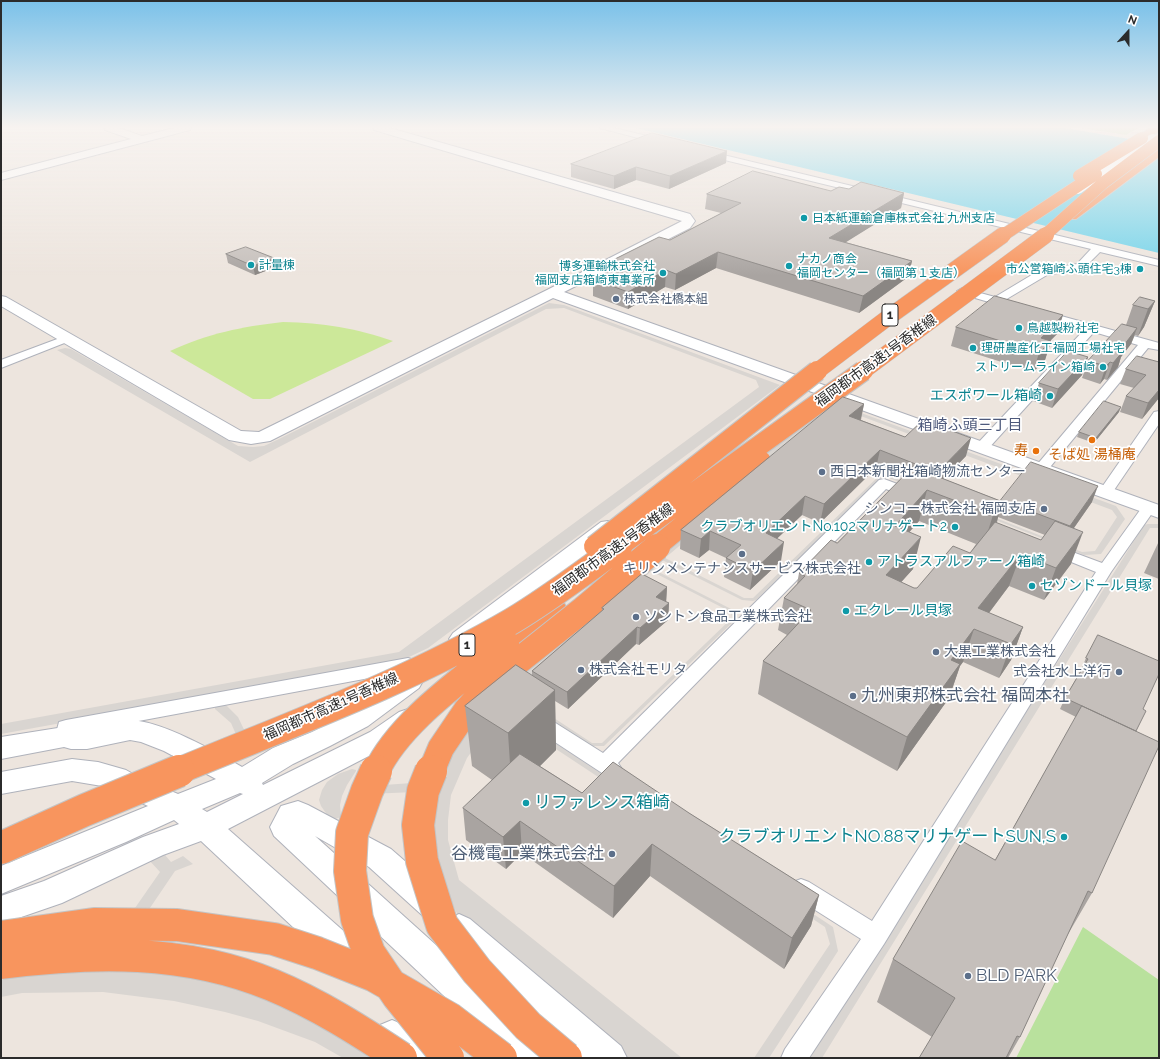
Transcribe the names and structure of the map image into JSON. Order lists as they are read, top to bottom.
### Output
{
  "streets": {
    "highway": ["1", "福岡都市高速1号香椎線"]
  },
  "districts": ["箱崎ふ頭三丁目"],
  "places": [
    "日本紙運輸倉庫株式会社 九州支店",
    "計量棟",
    "ナカノ商会 福岡センター（福岡第１支店）",
    "市公営箱崎ふ頭住宅3棟",
    "博多運輸株式会社 福岡支店箱崎東事業所",
    "株式会社橋本組",
    "鳥越製粉社宅",
    "理研農産化工福岡工場社宅",
    "ストリームライン箱崎",
    "エスポワール箱崎",
    "そば処 湯桶庵",
    "寿",
    "西日本新聞社箱崎物流センター",
    "シンコー株式会社 福岡支店",
    "クラブオリエントNo.102マリナゲート2",
    "キリンメンテナンスサービス株式会社",
    "アトラスアルファーノ箱崎",
    "セゾンドール貝塚",
    "エクレール貝塚",
    "ソントン食品工業株式会社",
    "大黒工業株式会社",
    "株式会社モリタ",
    "式会社水上洋行",
    "九州東邦株式会社 福岡本社",
    "リファレンス箱崎",
    "クラブオリエントNO.88マリナゲートSUN,S",
    "谷機電工業株式会社",
    "BLD PARK"
  ],
  "north": "top"
}
